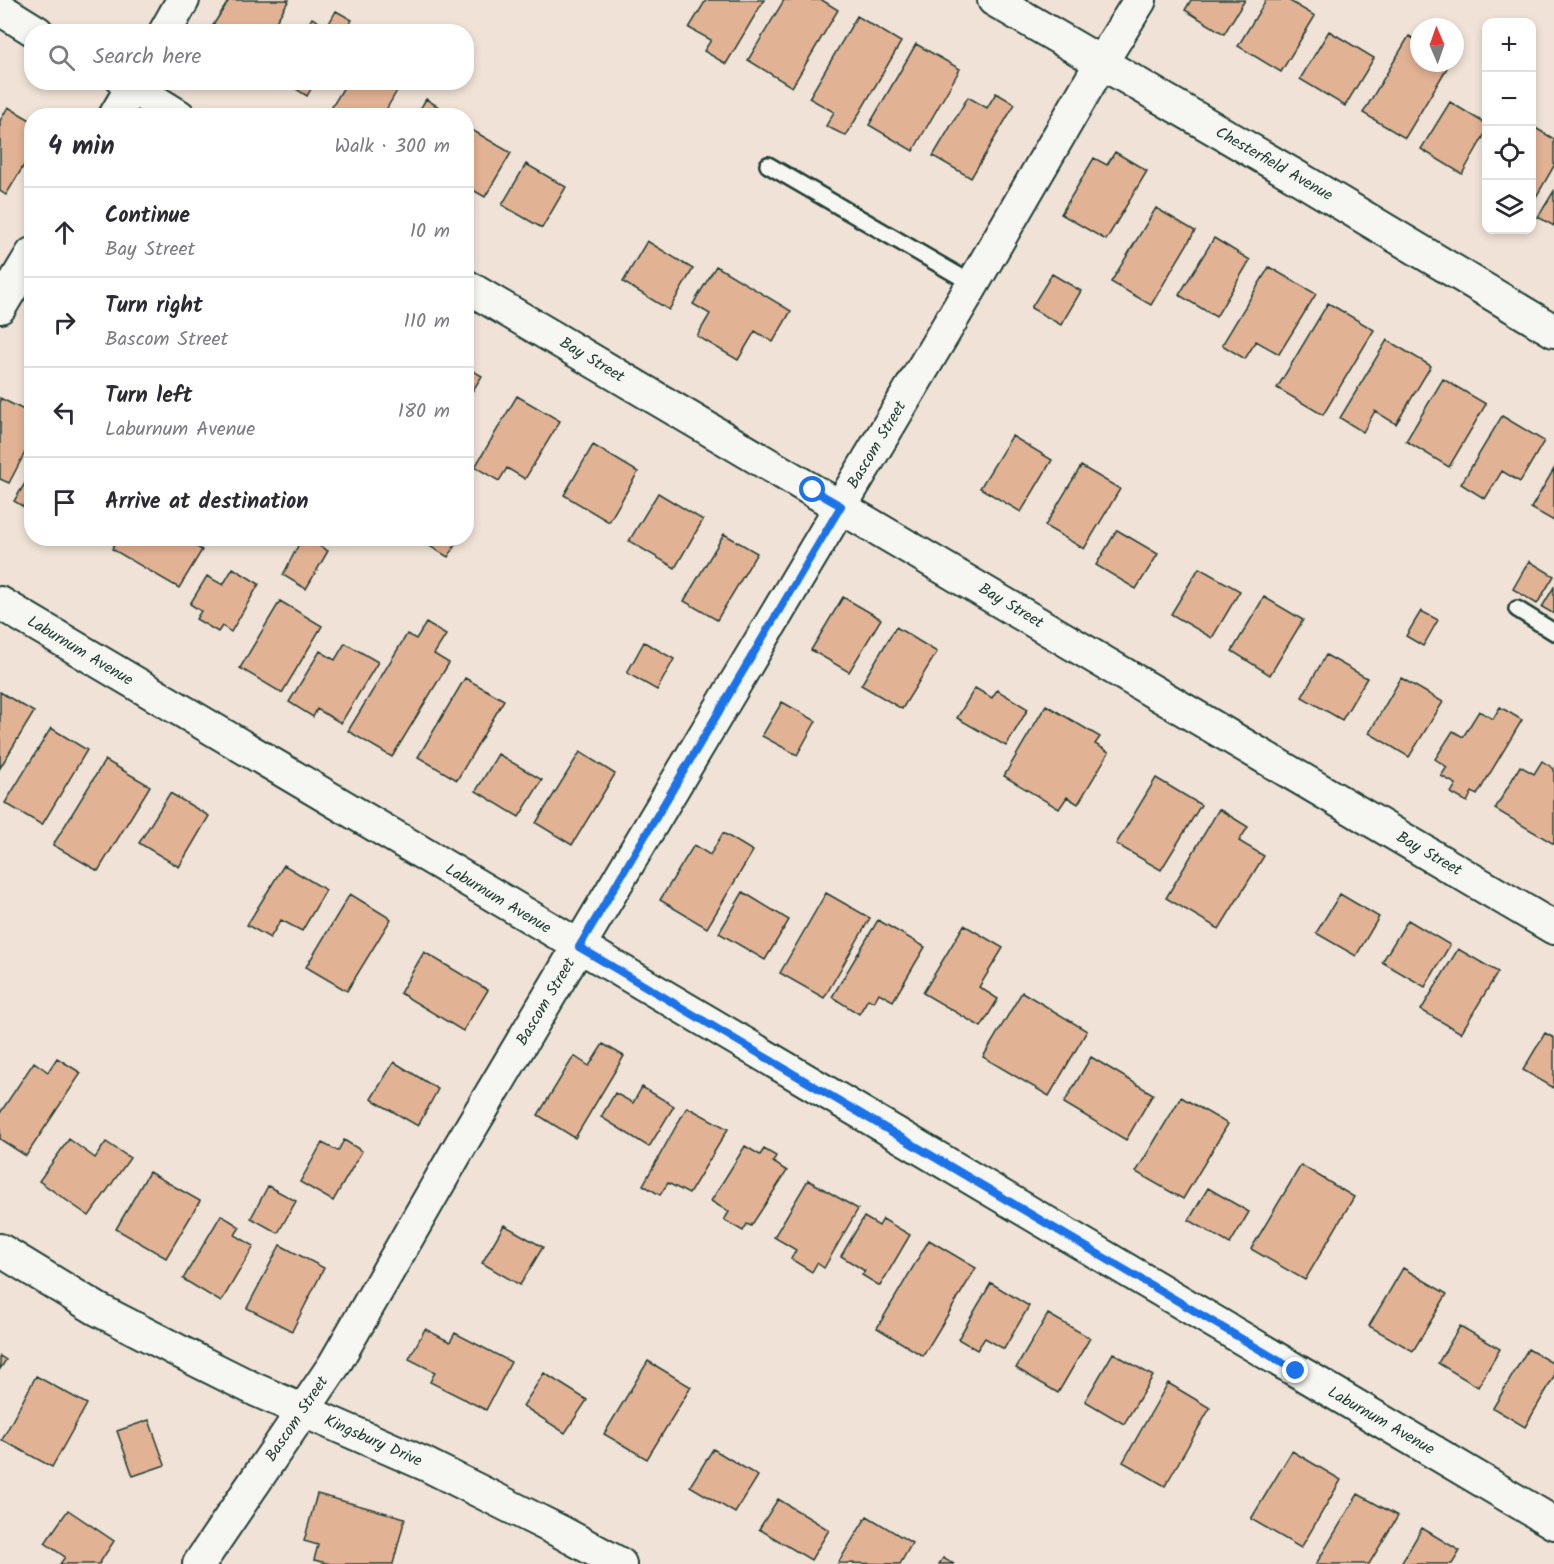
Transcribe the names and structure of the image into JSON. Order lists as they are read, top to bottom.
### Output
{
  "streets": {
    "street": [
      "Chesterfield Avenue",
      "Bay Street",
      "Bascom Street",
      "Laburnum Avenue",
      "Kingsbury Drive"
    ]
  },
  "crossings": [
    ["Chesterfield Avenue", "Bascom Street"],
    ["Bay Street", "Bascom Street"],
    ["Bascom Street", "Laburnum Avenue"],
    ["Bascom Street", "Kingsbury Drive"]
  ],
  "north": "top",
  "page": {
    "map_buttons": ["+", "−"],
    "search": "Search here",
    "heading": ["4 min", "Walk · 300 m"],
    "list": [
      ["Continue", "Bay Street", "10 m"],
      ["Turn right", "Bascom Street", "110 m"],
      ["Turn left", "Laburnum Avenue", "180 m"],
      "Arrive at destination"
    ]
  }
}
